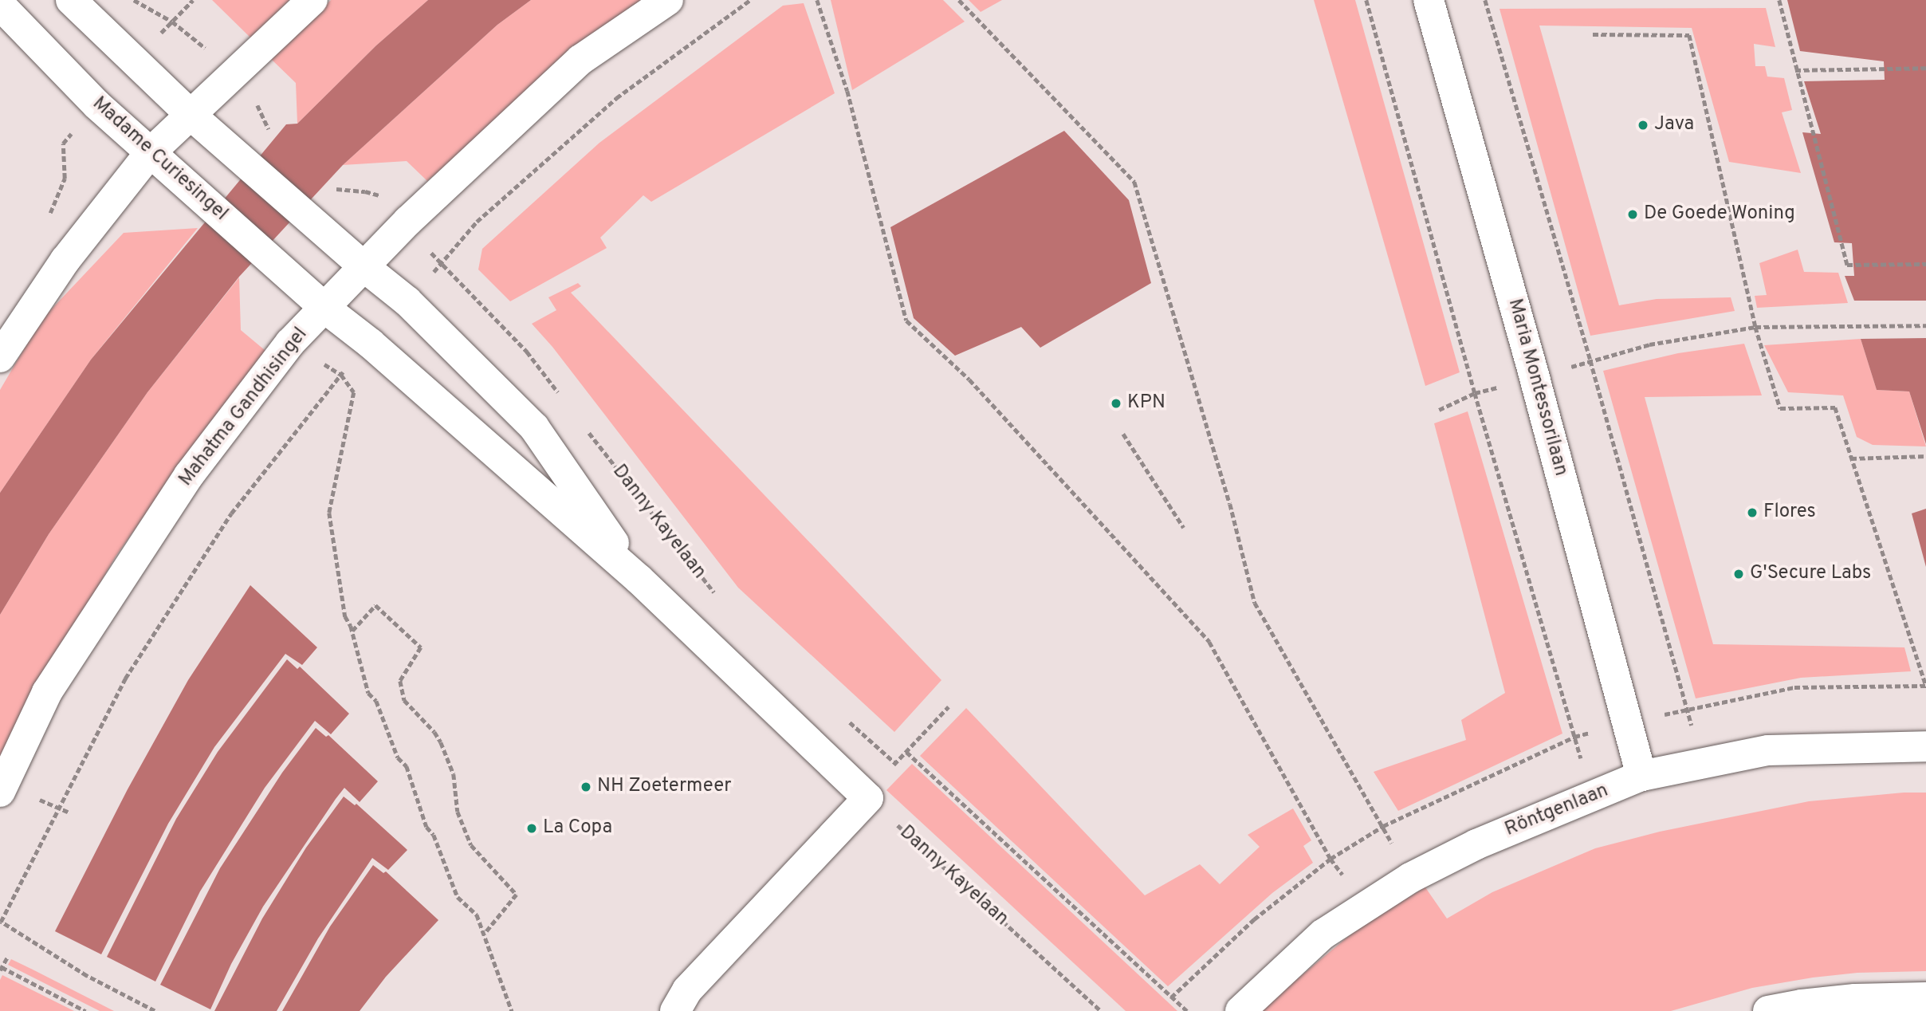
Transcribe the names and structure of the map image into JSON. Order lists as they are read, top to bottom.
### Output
{
  "streets": {
    "street": [
      "Madame Curiesingel",
      "Maria Montessorilaan",
      "Mahatma Gandhisingel",
      "Röntgenlaan"
    ],
    "path": ["Danny Kayelaan"]
  },
  "crossings": [
    ["Madame Curiesingel", "Mahatma Gandhisingel"],
    ["Maria Montessorilaan", "Röntgenlaan"]
  ],
  "places": [
    "Java",
    "De Goede Woning",
    "KPN",
    "Flores",
    "G'Secure Labs",
    "NH Zoetermeer",
    "La Copa"
  ]
}
